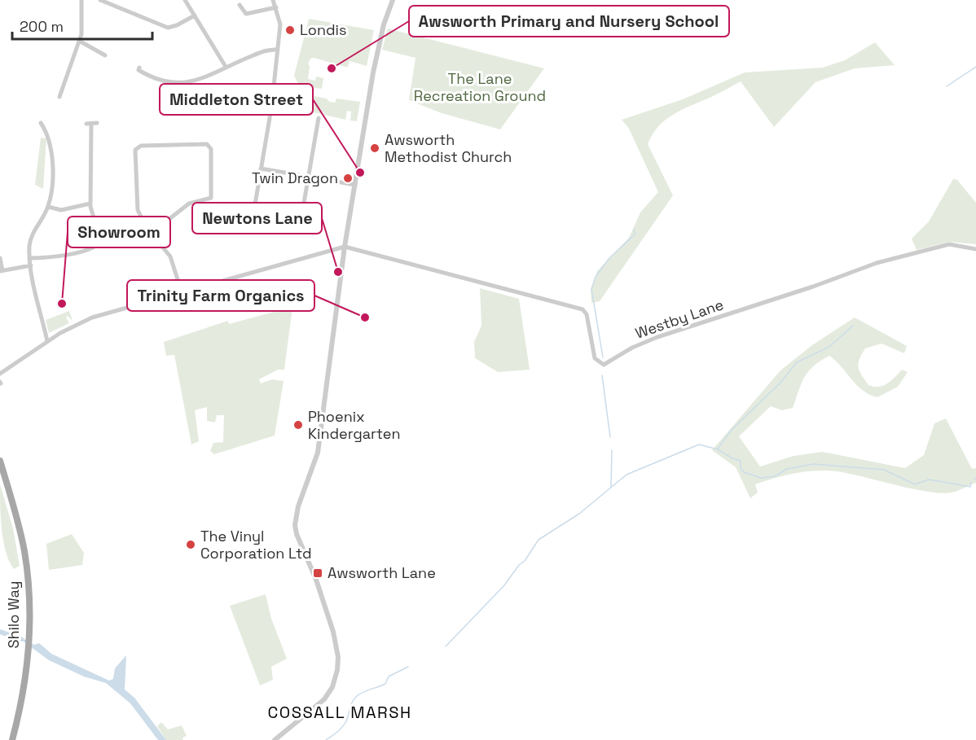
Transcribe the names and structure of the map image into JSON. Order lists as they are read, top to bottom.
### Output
{
  "streets": {
    "main road": ["Shilo Way"],
    "street": ["Westby Lane"]
  },
  "districts": ["COSSALL MARSH"],
  "parks": ["The Lane Recreation Ground"],
  "places": {
    "other": [
      "Londis",
      "Awsworth Primary and Nursery School",
      "Awsworth Methodist Church",
      "Middleton Street",
      "Twin Dragon",
      "Newtons Lane",
      "Showroom",
      "Trinity Farm Organics",
      "Phoenix Kindergarten",
      "The Vinyl Corporation Ltd"
    ],
    "transit": ["Awsworth Lane"]
  },
  "scale_bar": "200 m"
}
